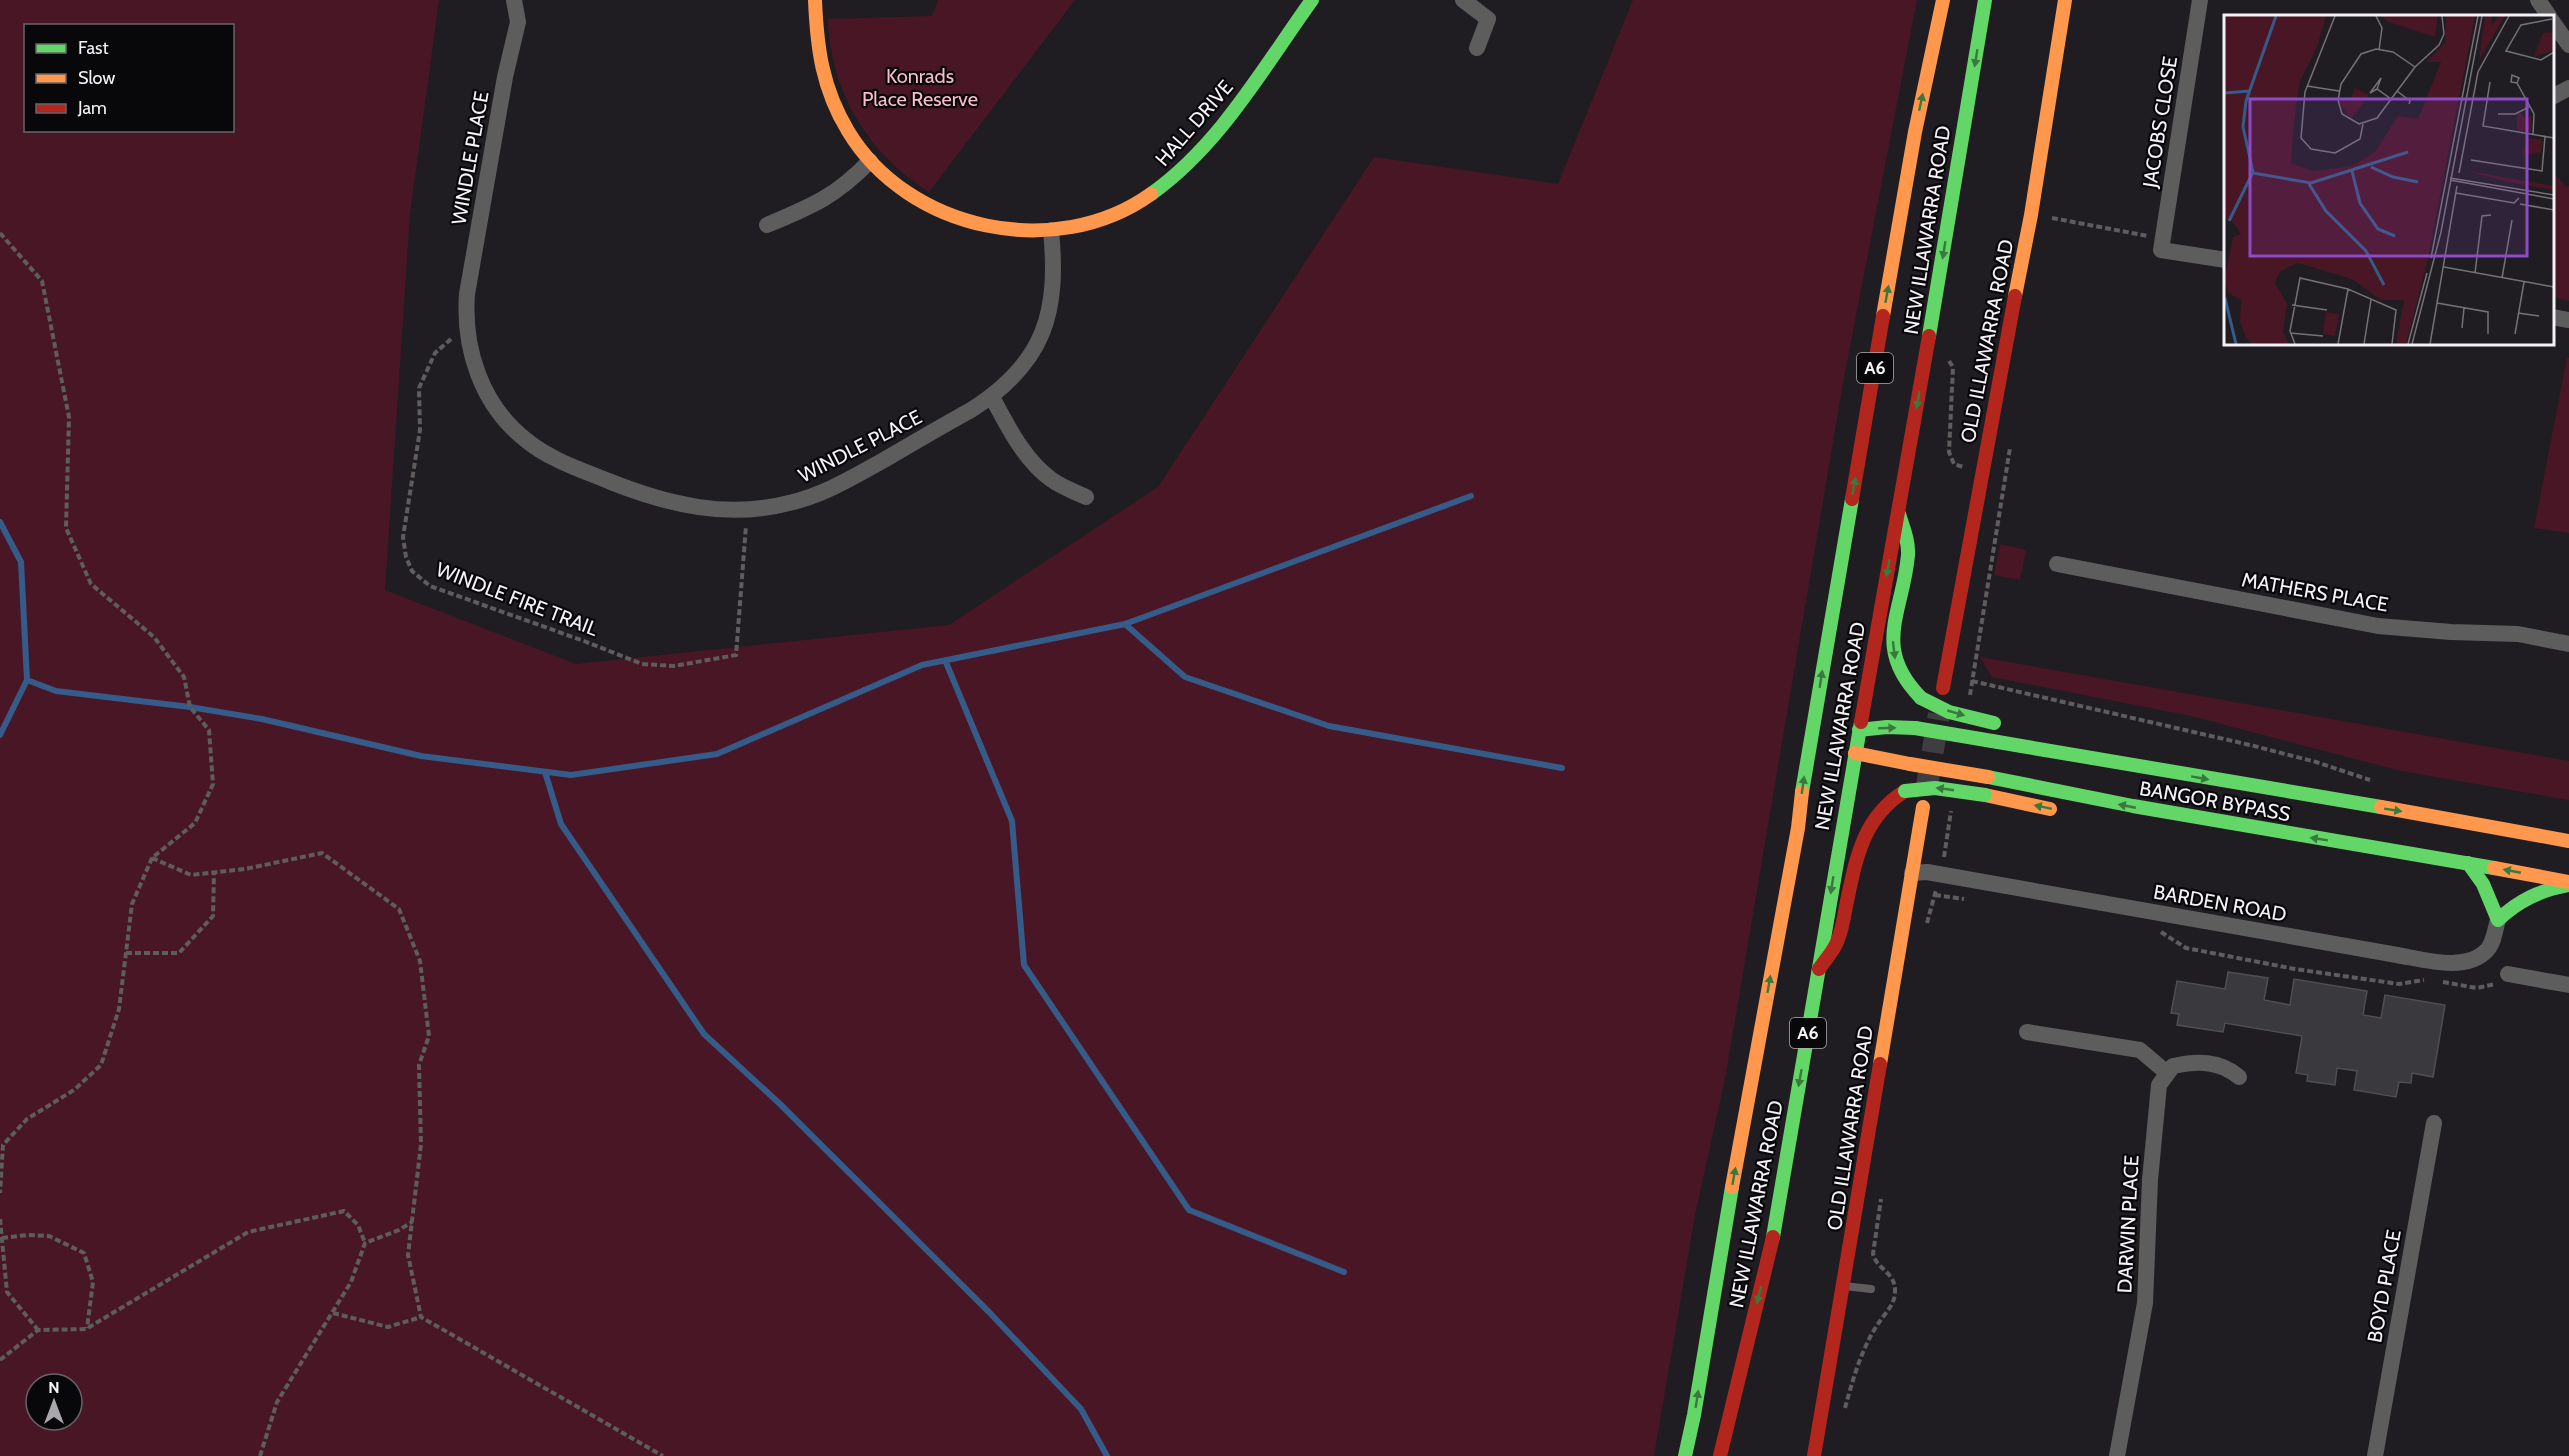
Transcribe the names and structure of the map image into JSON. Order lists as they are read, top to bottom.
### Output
{
  "streets": {
    "main road": [
      "HALL DRIVE",
      "NEW ILLAWARRA ROAD",
      "OLD ILLAWARRA ROAD",
      "A6",
      "BANGOR BYPASS"
    ],
    "street": [
      "JACOBS CLOSE",
      "WINDLE PLACE",
      "MATHERS PLACE",
      "BARDEN ROAD",
      "DARWIN PLACE",
      "BOYD PLACE"
    ],
    "path": ["WINDLE FIRE TRAIL"]
  },
  "crossings": [
    ["HALL DRIVE", "WINDLE PLACE"],
    ["WINDLE PLACE", "WINDLE FIRE TRAIL"],
    ["NEW ILLAWARRA ROAD", "BANGOR BYPASS"],
    ["OLD ILLAWARRA ROAD", "BARDEN ROAD"]
  ],
  "parks": ["Konrads Place Reserve"],
  "legend": ["Fast", "Slow", "Jam"],
  "north": "top"
}
